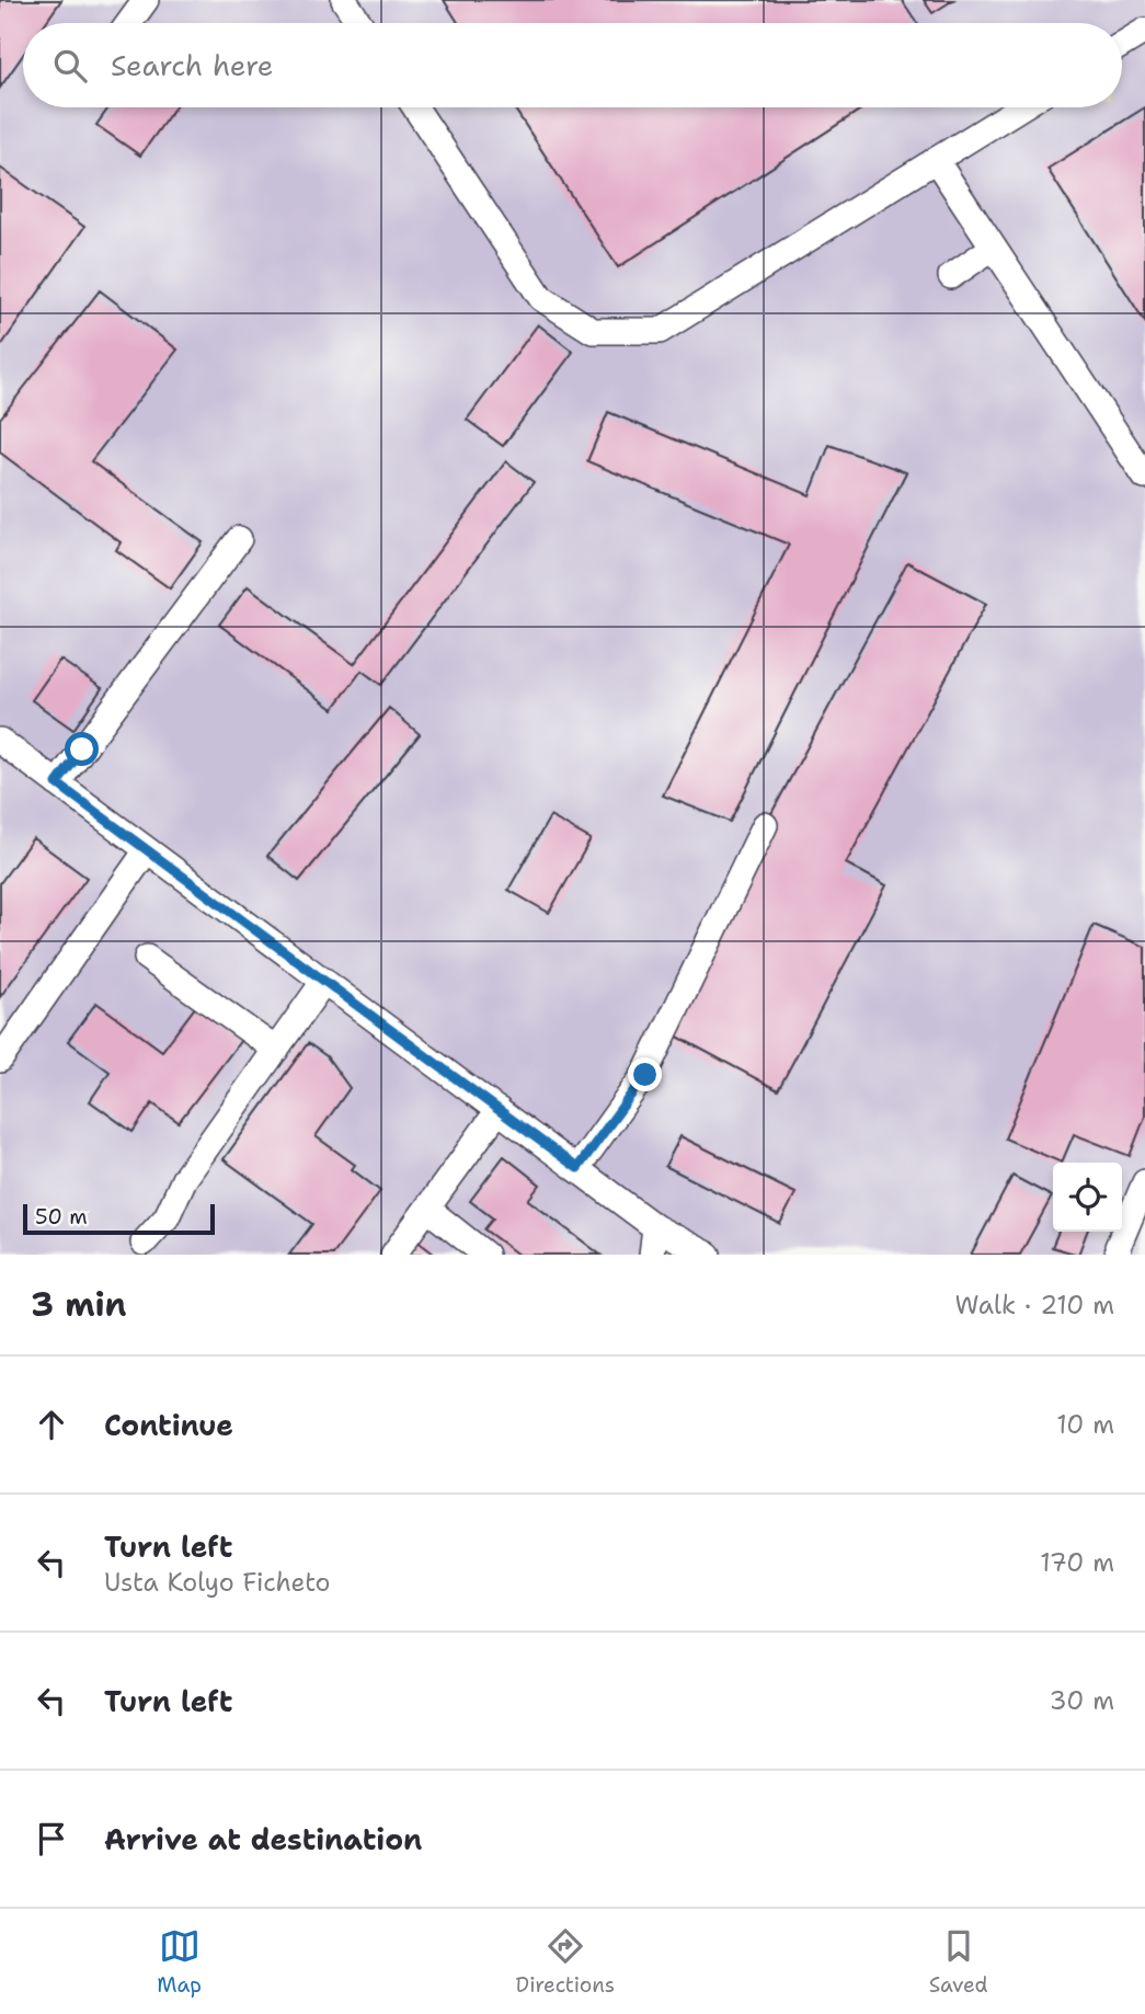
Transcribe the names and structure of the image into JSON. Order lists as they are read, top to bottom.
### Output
{
  "scale_bar": "50 m",
  "page": {
    "search": "Search here",
    "scale": "50 m",
    "heading": ["3 min", "Walk · 210 m"],
    "list": [
      ["Continue", "10 m"],
      ["Turn left", "Usta Kolyo Ficheto", "170 m"],
      ["Turn left", "30 m"],
      "Arrive at destination"
    ],
    "nav": ["Map", "Directions", "Saved"]
  }
}
